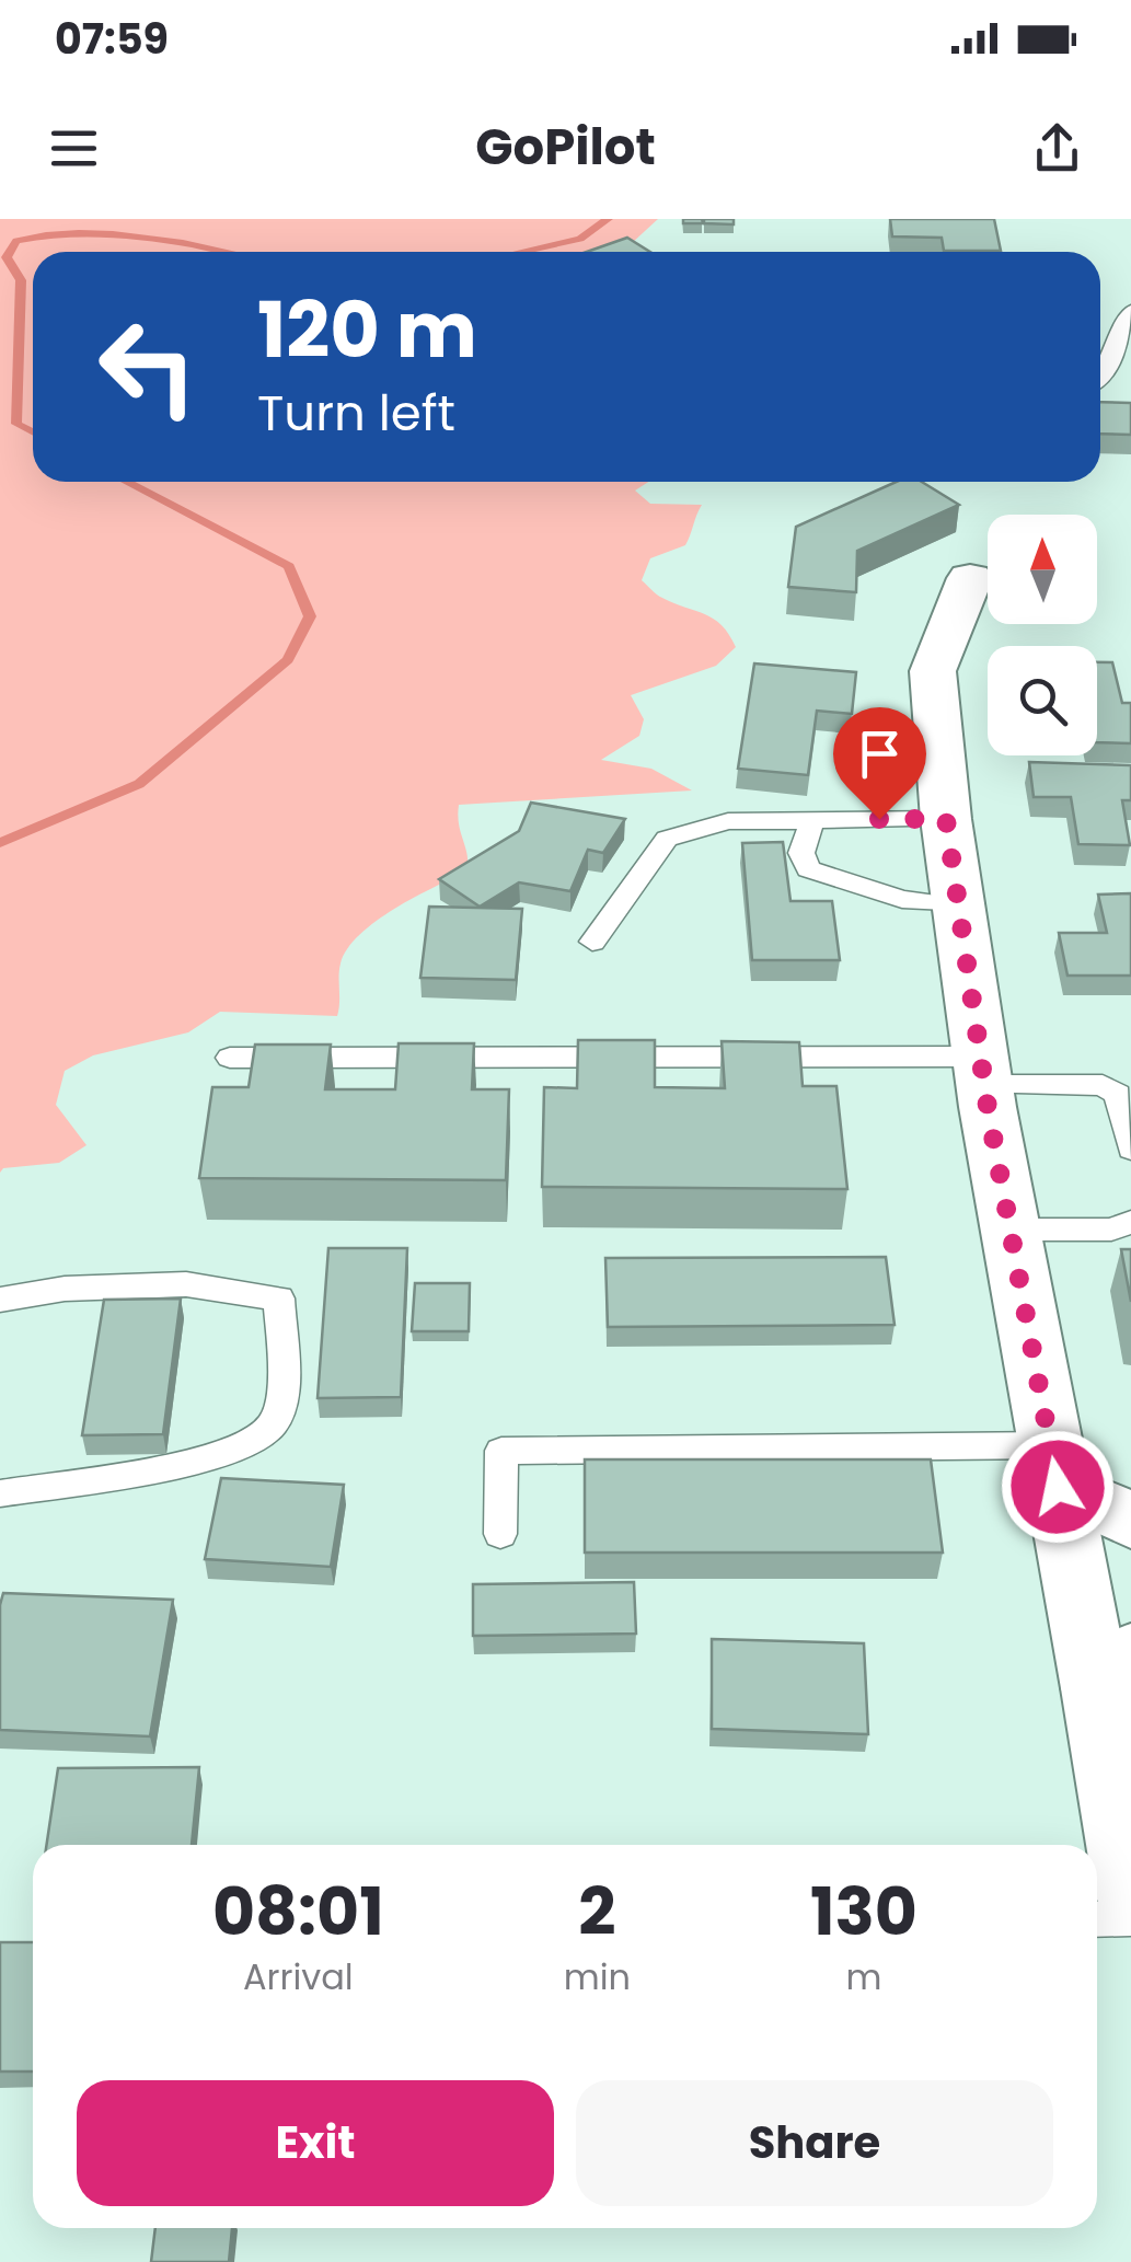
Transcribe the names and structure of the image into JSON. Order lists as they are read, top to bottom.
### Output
{
  "north": "top",
  "page": {
    "status": "07:59",
    "header": "GoPilot",
    "turn": ["120 m", "Turn left"],
    "eta": [
      "08:01",
      "Arrival",
      "2",
      "min",
      "130",
      "m"
    ],
    "buttons": ["Exit", "Share"]
  }
}
